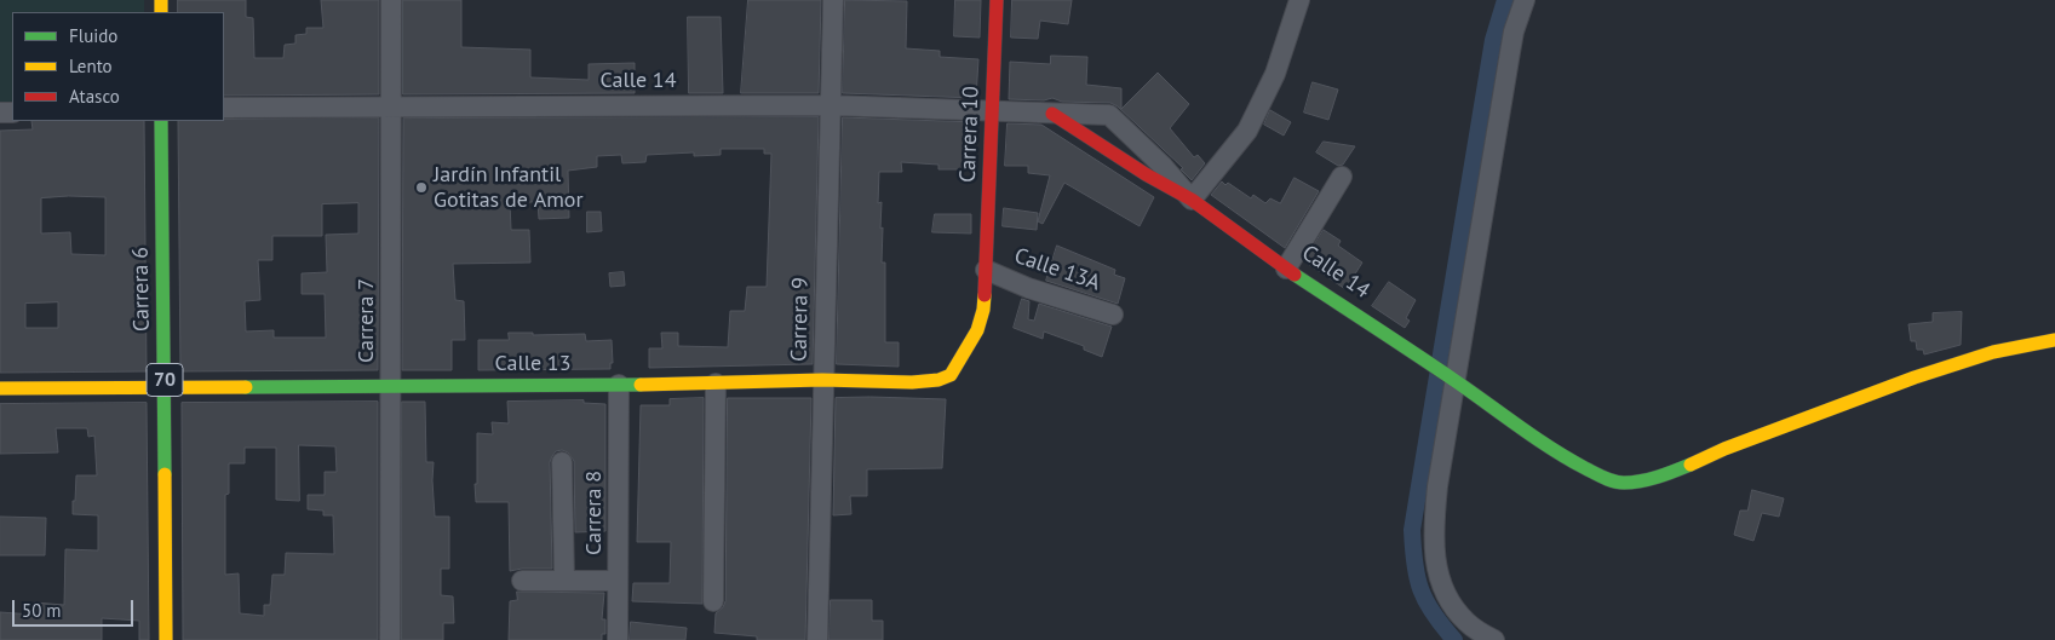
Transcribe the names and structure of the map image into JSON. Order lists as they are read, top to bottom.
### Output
{
  "streets": {
    "street": [
      "Calle 14",
      "Carrera 10",
      "Calle 13A",
      "Carrera 6",
      "Carrera 9",
      "Carrera 7",
      "Calle 13",
      "70",
      "Carrera 8"
    ]
  },
  "crossings": [
    ["Calle 14", "Carrera 10"],
    ["Calle 14", "Carrera 9"],
    ["Calle 14", "Carrera 7"],
    ["Carrera 10", "Calle 13A"],
    ["Carrera 10", "Calle 13"],
    ["Calle 13A", "Calle 13"],
    ["Carrera 6", "Calle 13"],
    ["Carrera 9", "Calle 13"],
    ["Carrera 7", "Calle 13"],
    ["Calle 13", "Carrera 8"]
  ],
  "places": ["Jardín Infantil Gotitas de Amor"],
  "legend": ["Fluido", "Lento", "Atasco"],
  "scale_bar": "50 m"
}
